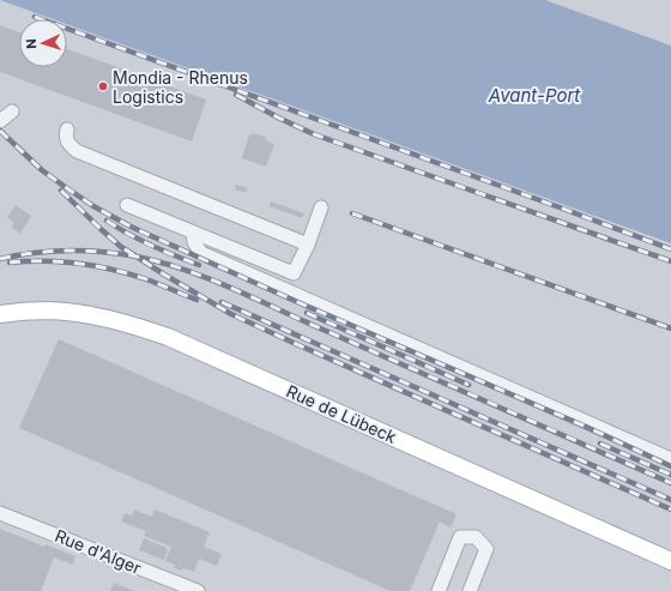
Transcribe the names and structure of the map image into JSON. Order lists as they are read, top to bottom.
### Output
{
  "streets": {
    "main road": ["Rue de Lübeck"],
    "street": ["Rue d'Alger"]
  },
  "water": ["Avant-Port"],
  "places": ["Mondia - Rhenus Logistics"],
  "north": "left"
}
